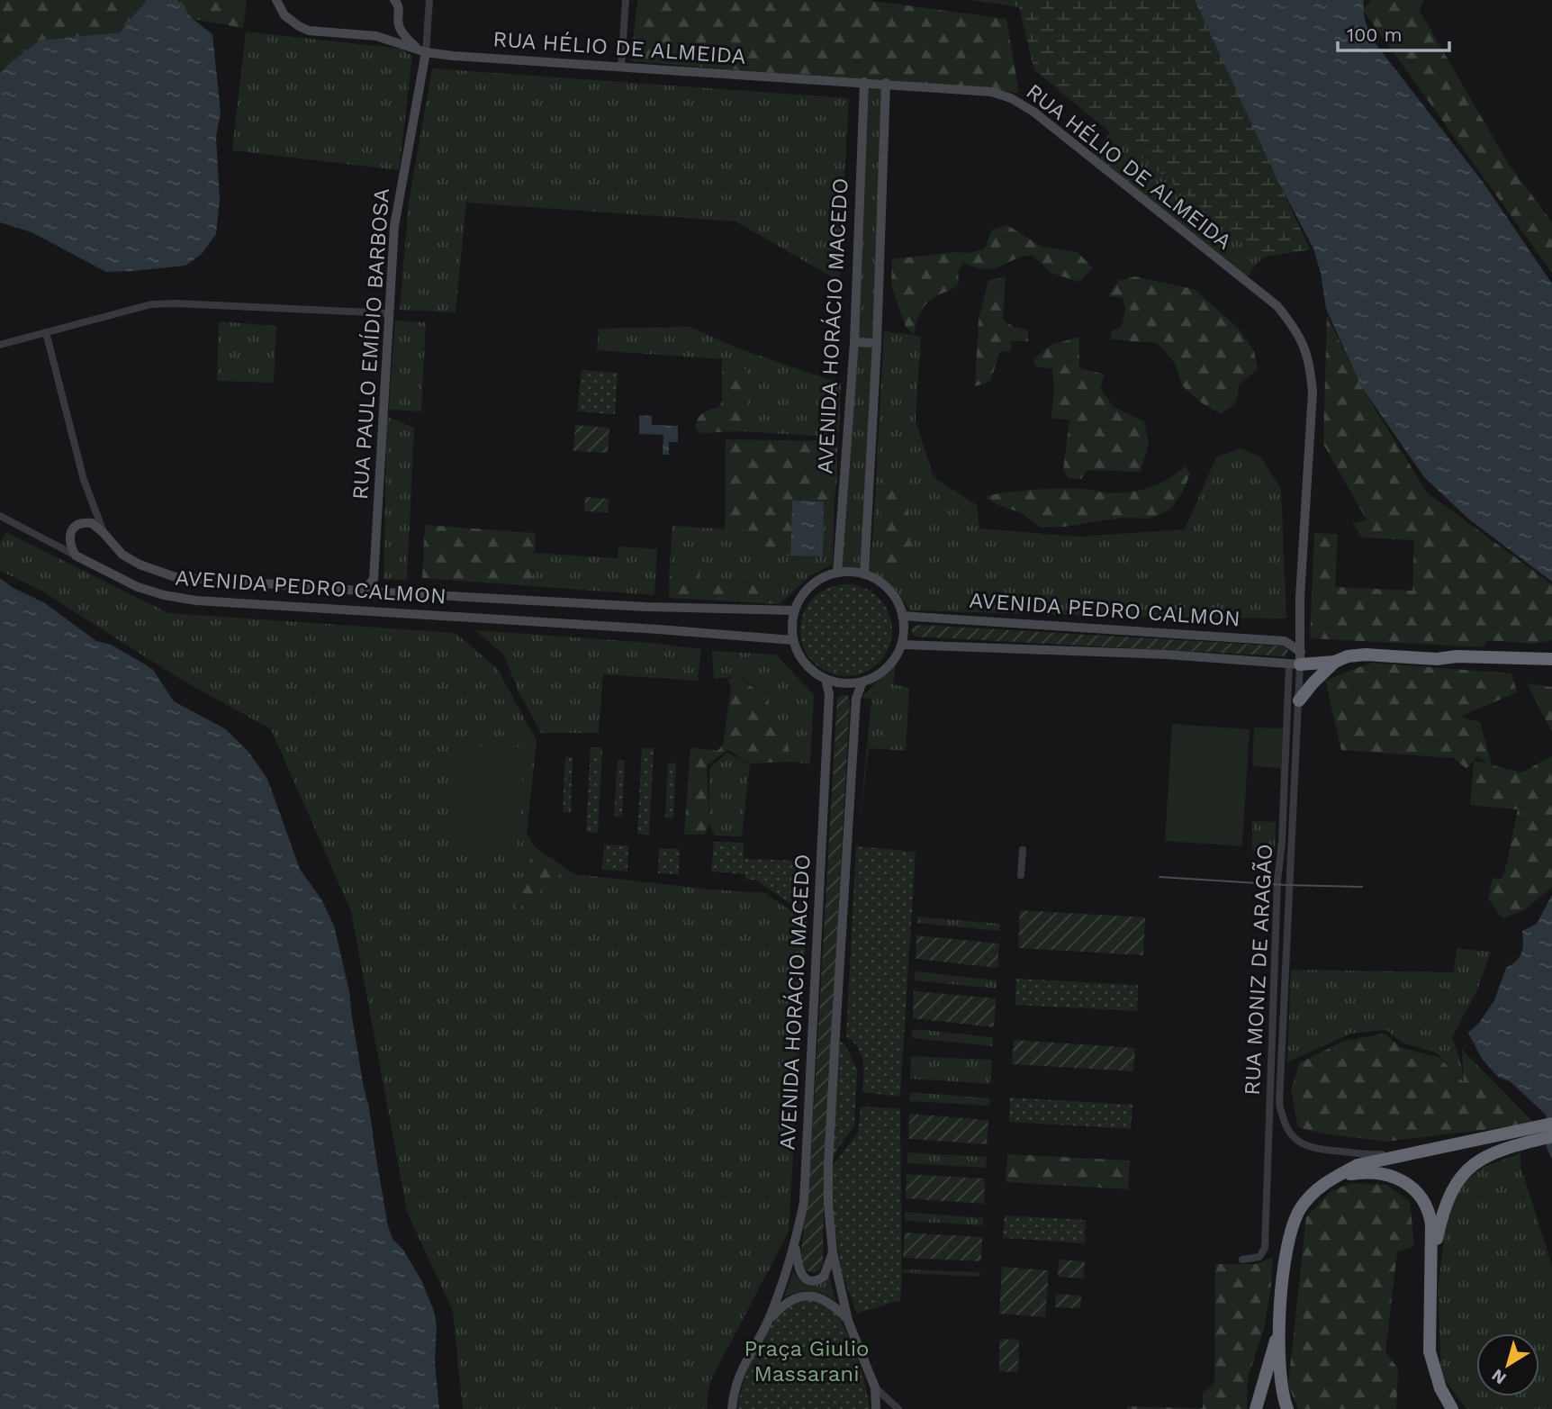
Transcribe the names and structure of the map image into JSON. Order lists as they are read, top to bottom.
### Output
{
  "streets": {
    "street": [
      "RUA HÉLIO DE ALMEIDA",
      "AVENIDA HORÁCIO MACEDO",
      "RUA PAULO EMÍDIO BARBOSA",
      "AVENIDA PEDRO CALMON",
      "RUA MONIZ DE ARAGÃO"
    ]
  },
  "crossings": [
    ["RUA HÉLIO DE ALMEIDA", "AVENIDA HORÁCIO MACEDO"],
    ["RUA HÉLIO DE ALMEIDA", "RUA PAULO EMÍDIO BARBOSA"],
    ["RUA HÉLIO DE ALMEIDA", "AVENIDA PEDRO CALMON"],
    ["RUA HÉLIO DE ALMEIDA", "RUA MONIZ DE ARAGÃO"],
    ["AVENIDA HORÁCIO MACEDO", "AVENIDA PEDRO CALMON"],
    ["AVENIDA PEDRO CALMON", "RUA MONIZ DE ARAGÃO"]
  ],
  "parks": ["Praça Giulio Massarani"],
  "scale_bar": "100 m",
  "north": "bottom left"
}
